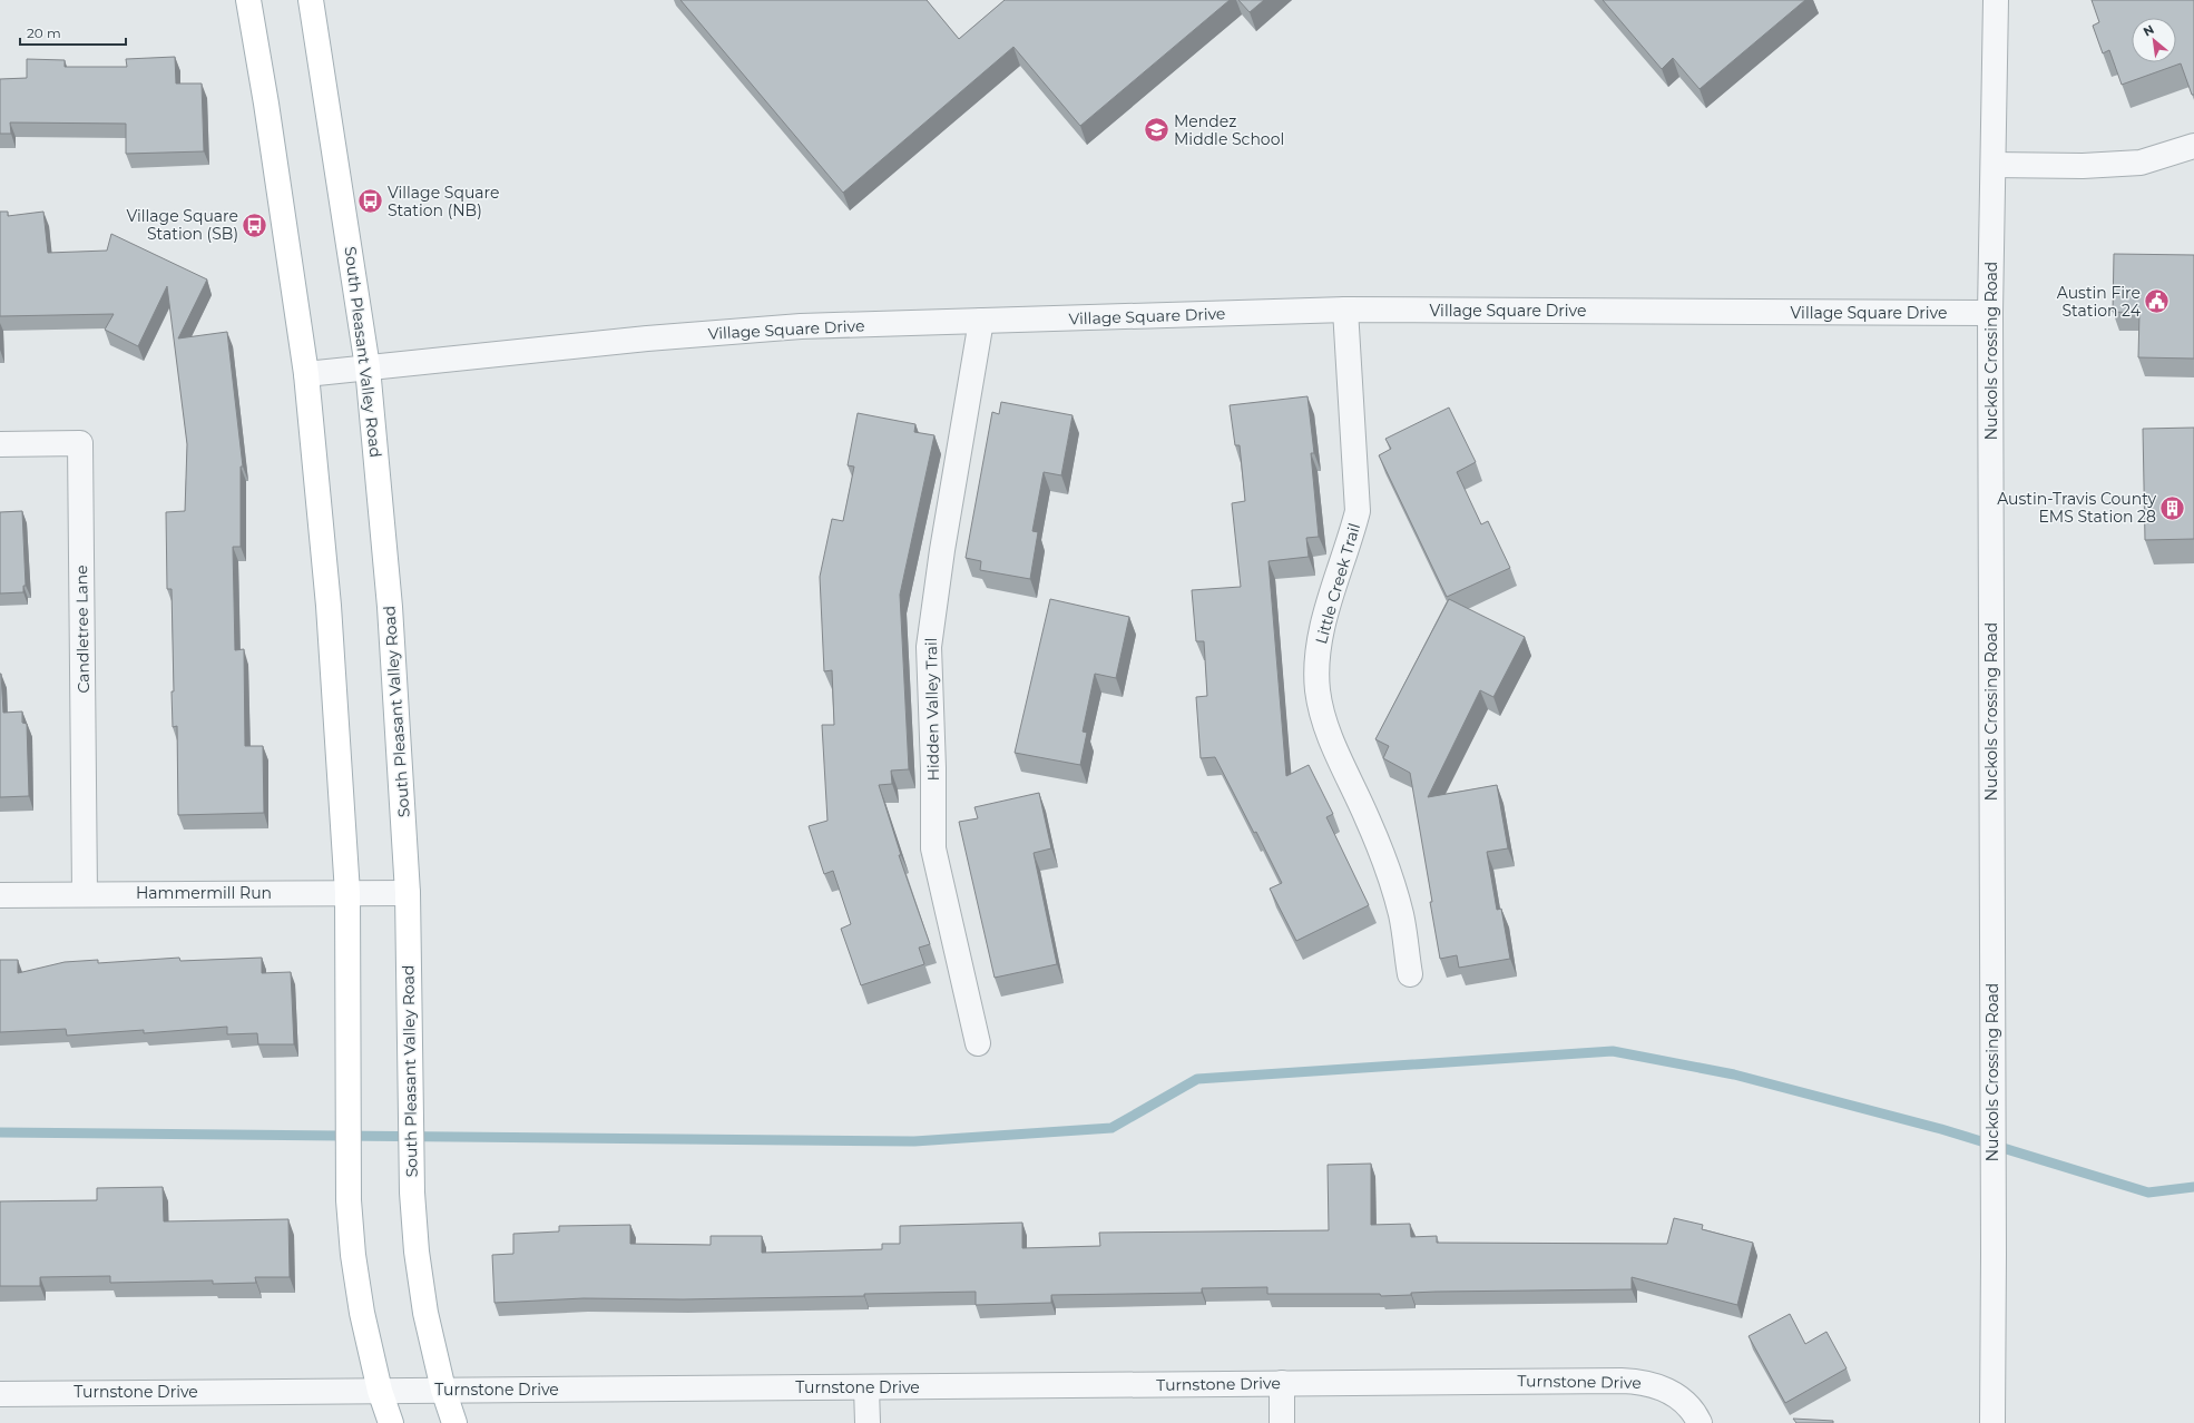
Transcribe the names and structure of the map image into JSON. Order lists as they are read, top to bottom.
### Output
{
  "streets": {
    "main road": ["South Pleasant Valley Road"],
    "street": [
      "Village Square Drive",
      "Nuckols Crossing Road",
      "Little Creek Trail",
      "Candletree Lane",
      "Hidden Valley Trail",
      "Hammermill Run",
      "Turnstone Drive"
    ]
  },
  "crossings": [
    ["Village Square Drive", "Nuckols Crossing Road"],
    ["Village Square Drive", "South Pleasant Valley Road"],
    ["Village Square Drive", "Little Creek Trail"],
    ["Village Square Drive", "Hidden Valley Trail"],
    ["South Pleasant Valley Road", "Hammermill Run"],
    ["South Pleasant Valley Road", "Turnstone Drive"],
    ["Candletree Lane", "Hammermill Run"]
  ],
  "places": {
    "school or university": ["Mendez Middle School"],
    "bus stop": ["Village Square Station (NB)", "Village Square Station (SB)"],
    "public building": ["Austin Fire Station 24"],
    "building": ["Austin-Travis County EMS Station 28"]
  },
  "scale_bar": "20 m",
  "north": "top left"
}
